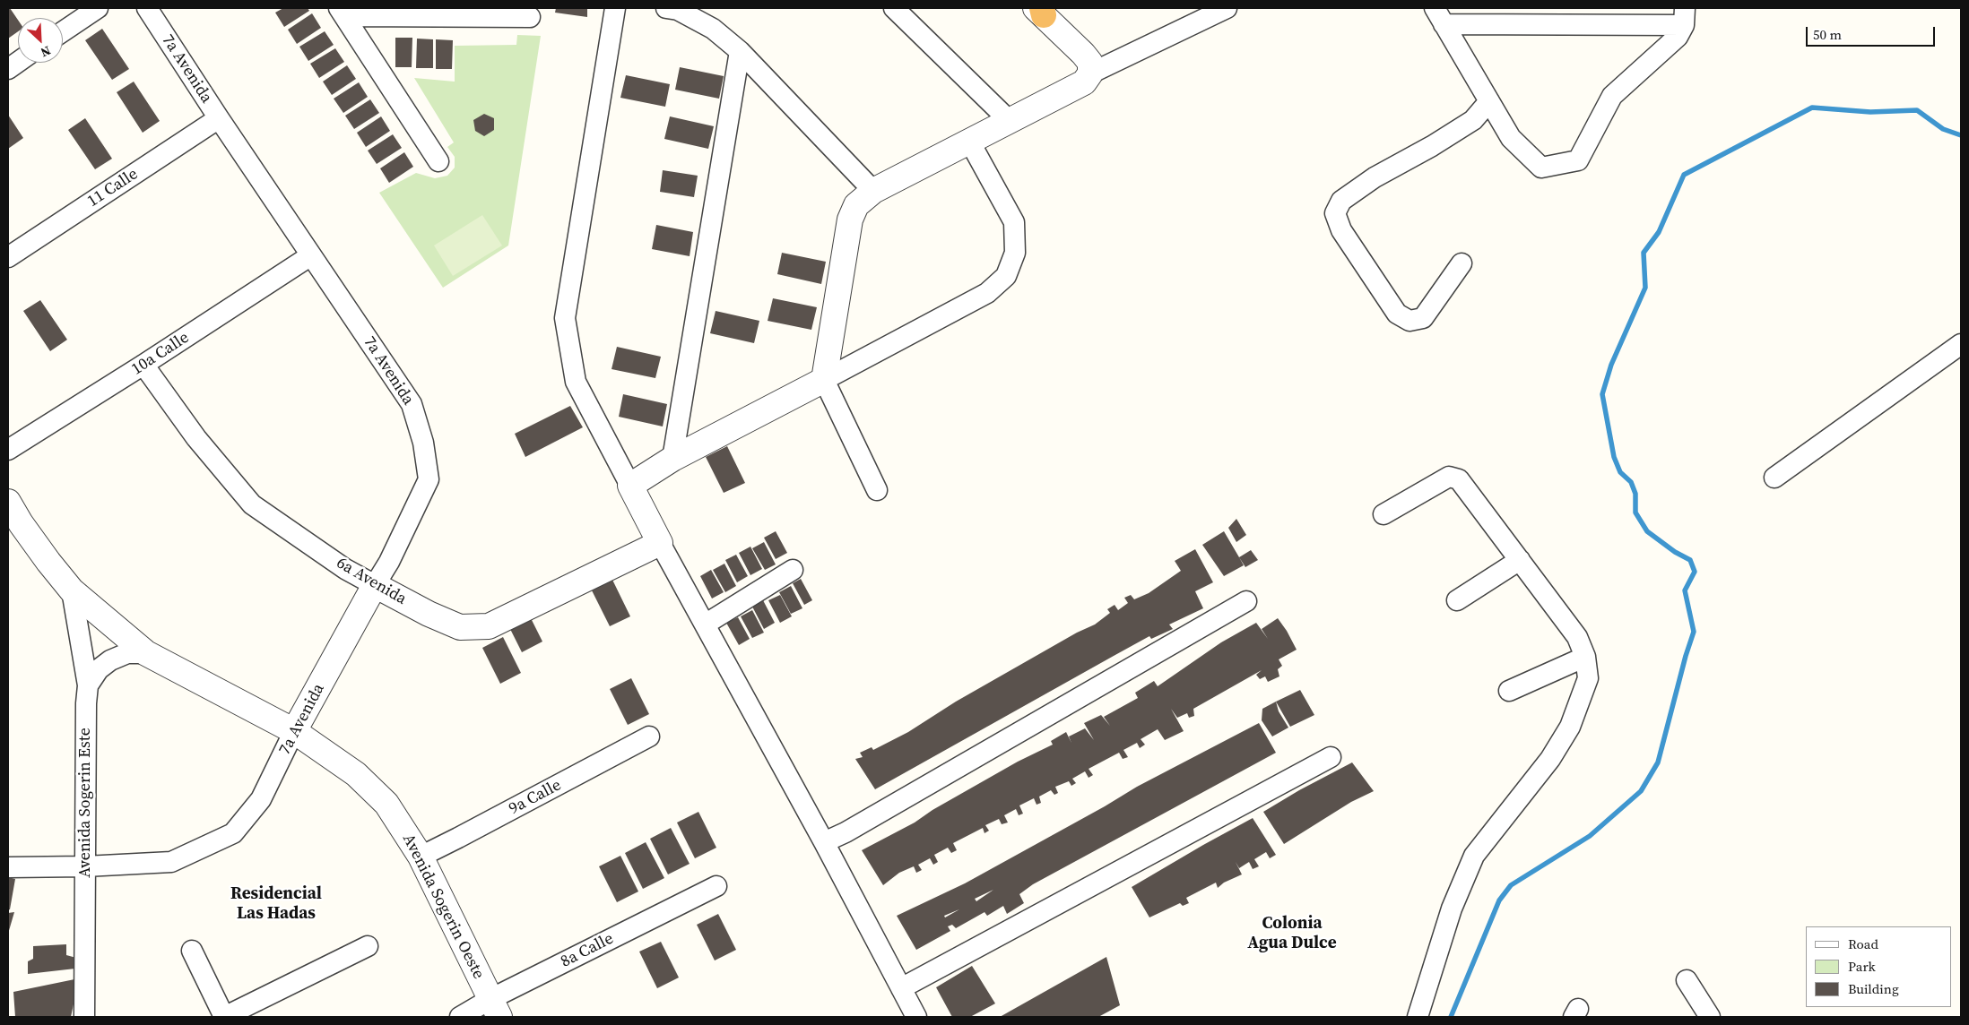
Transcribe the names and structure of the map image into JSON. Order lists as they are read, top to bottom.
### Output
{
  "streets": {
    "street": [
      "7a Avenida",
      "11 Calle",
      "10a Calle",
      "6a Avenida",
      "9a Calle",
      "Avenida Sogerin Este",
      "Avenida Sogerin Oeste",
      "8a Calle"
    ]
  },
  "crossings": [
    ["7a Avenida", "11 Calle"],
    ["7a Avenida", "10a Calle"],
    ["7a Avenida", "6a Avenida"],
    ["7a Avenida", "Avenida Sogerin Este"],
    ["7a Avenida", "Avenida Sogerin Oeste"],
    ["10a Calle", "6a Avenida"],
    ["9a Calle", "Avenida Sogerin Oeste"],
    ["Avenida Sogerin Este", "Avenida Sogerin Oeste"],
    ["Avenida Sogerin Oeste", "8a Calle"]
  ],
  "districts": ["Residencial Las Hadas", "Colonia Agua Dulce"],
  "legend": ["Road", "Park", "Building"],
  "scale_bar": "50 m",
  "north": "bottom right"
}
